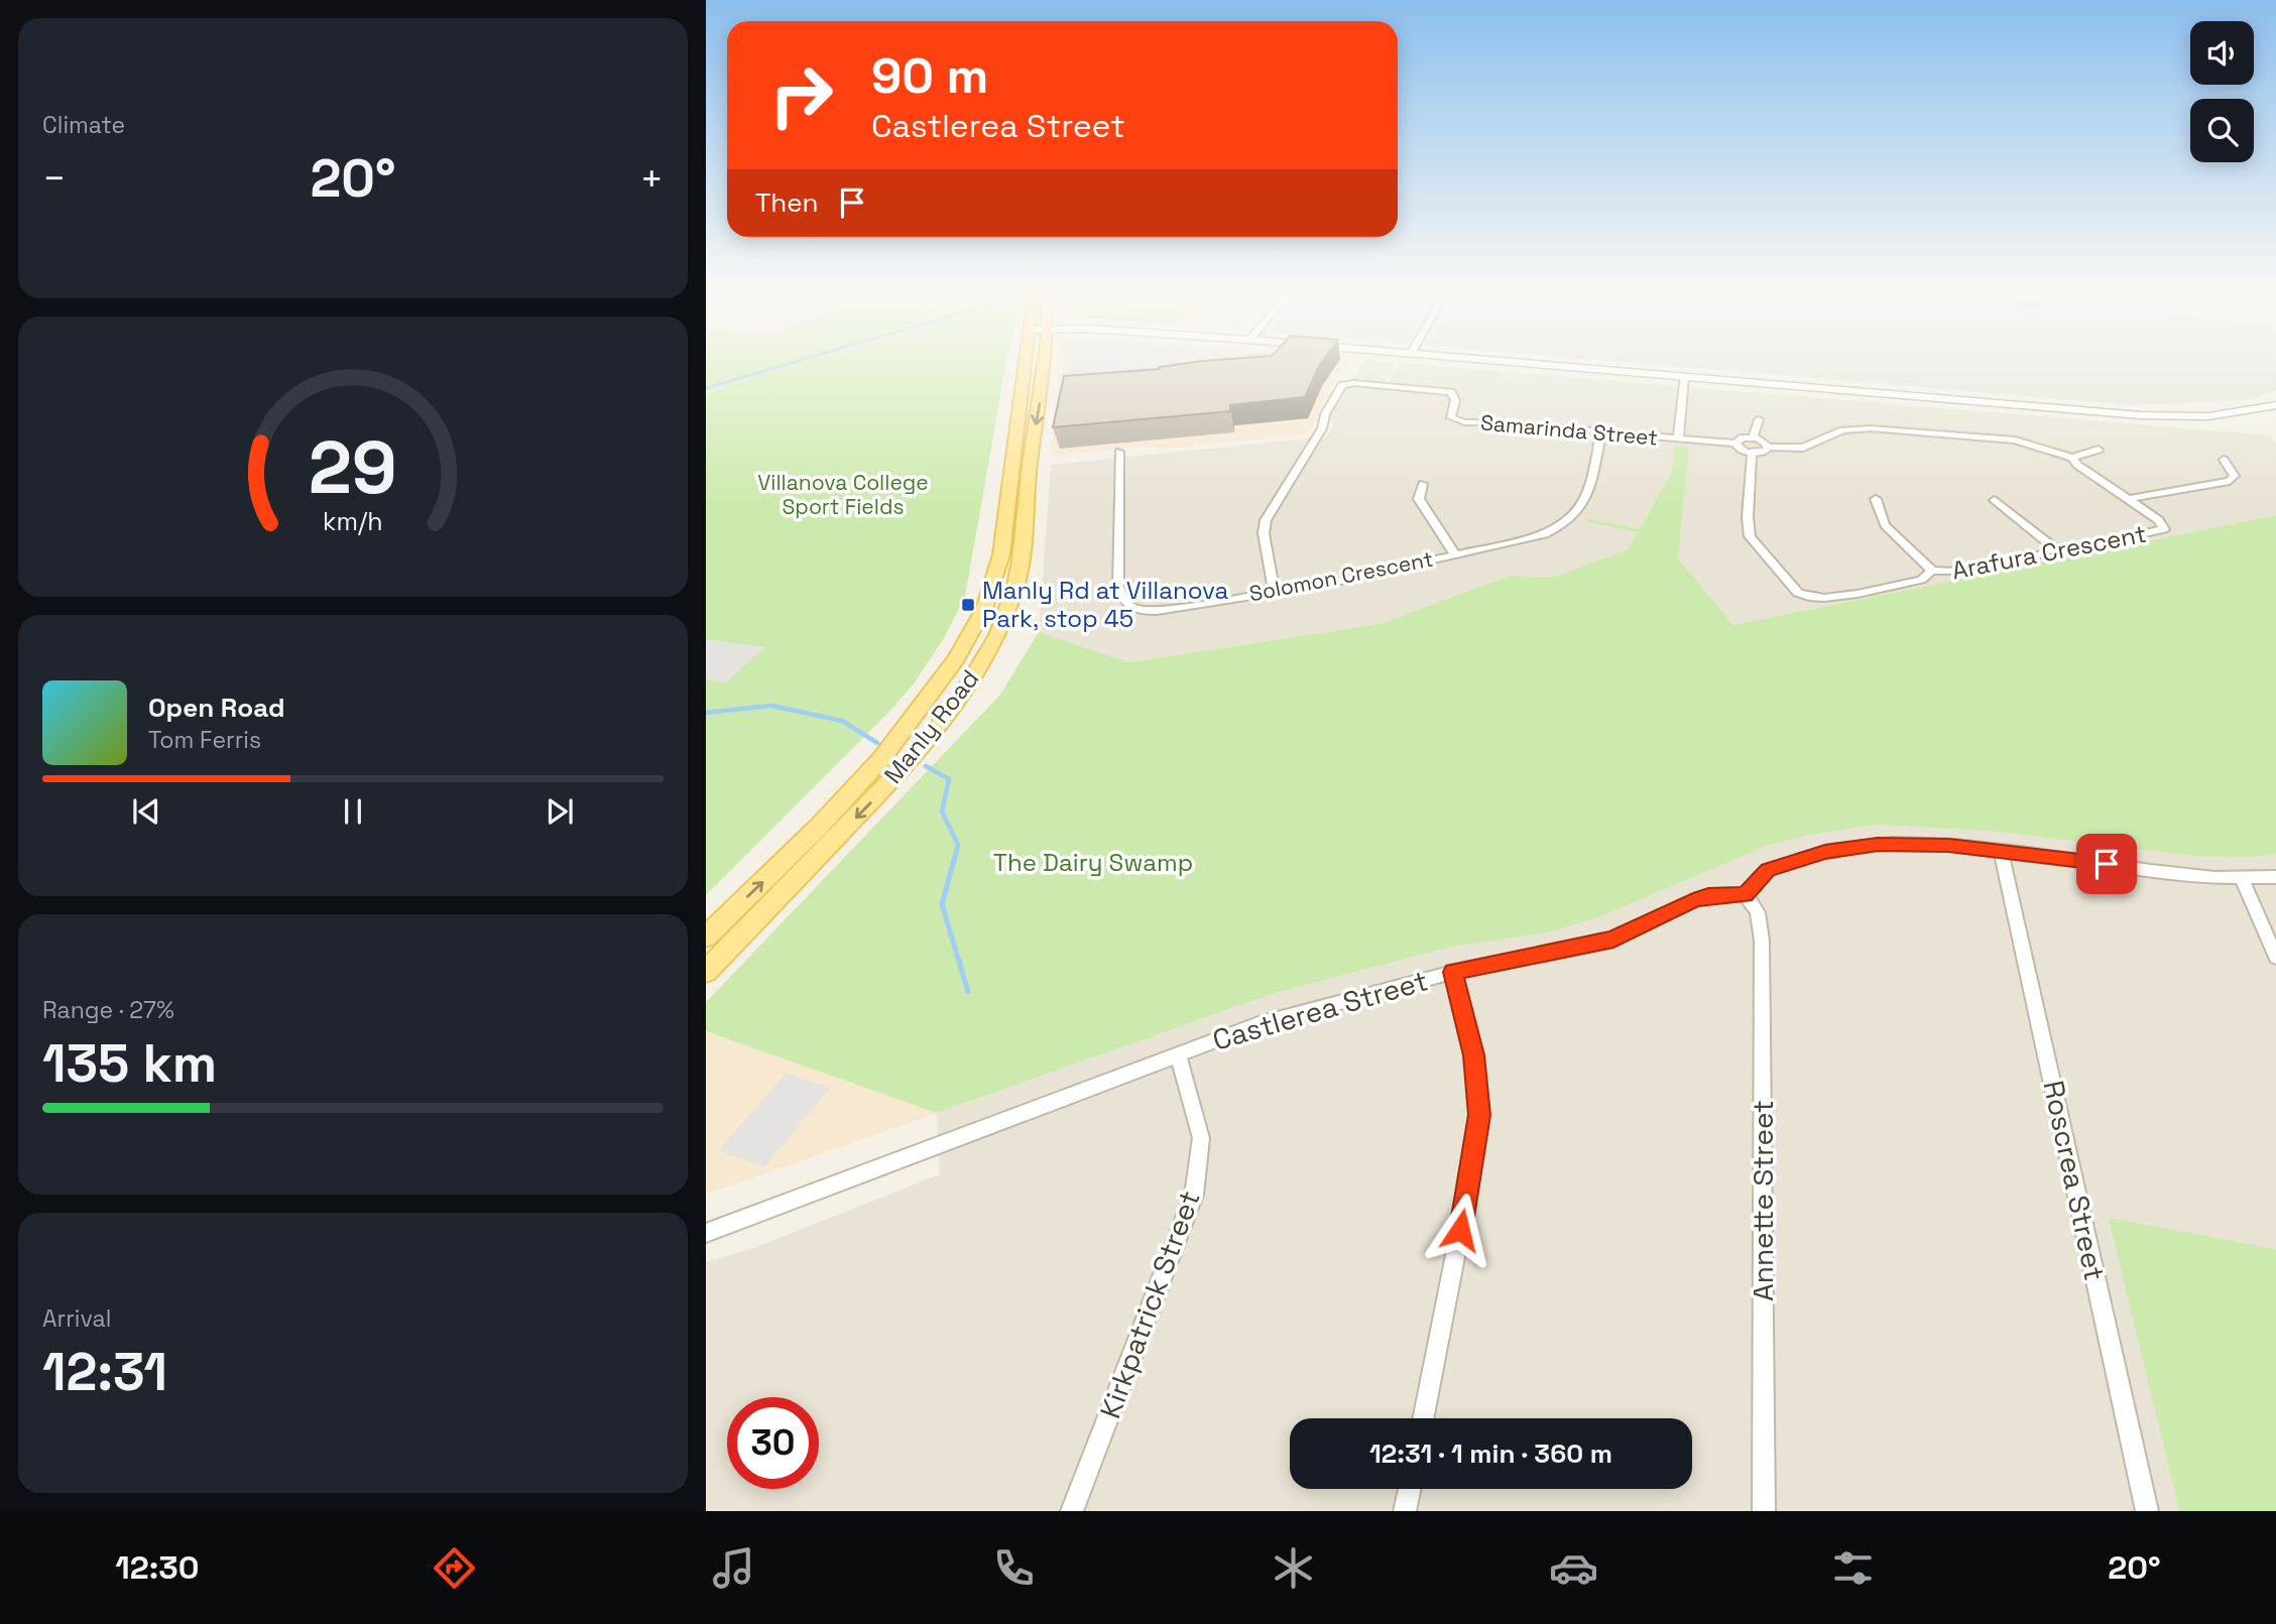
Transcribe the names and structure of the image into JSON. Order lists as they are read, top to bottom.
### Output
{
  "streets": {
    "main road": ["Manly Road"],
    "street": [
      "Samarinda Street",
      "Arafura Crescent",
      "Solomon Crescent",
      "Castlerea Street",
      "Roscrea Street",
      "Annette Street",
      "Kirkpatrick Street"
    ]
  },
  "crossings": [
    ["Samarinda Street", "Arafura Crescent"],
    ["Samarinda Street", "Solomon Crescent"],
    ["Castlerea Street", "Annette Street"],
    ["Castlerea Street", "Kirkpatrick Street"]
  ],
  "parks": ["Villanova College Sport Fields", "The Dairy Swamp"],
  "places": {
    "transit": ["Manly Rd at Villanova Park, stop 45"]
  },
  "page": {
    "tile": [
      "Climate",
      ["Range · 27%", "135 km"],
      ["Arrival", "12:31"]
    ],
    "turn": ["90 m", "Castlerea Street"],
    "heat": ["−", "20°", "+"],
    "then": "Then",
    "song": ["Open Road", "Tom Ferris"],
    "limit": "30",
    "trip": "12:31 · 1 min · 360 m",
    "tabs": ["12:30", "20°"],
    "gauge": ["29", "km/h"]
  }
}
